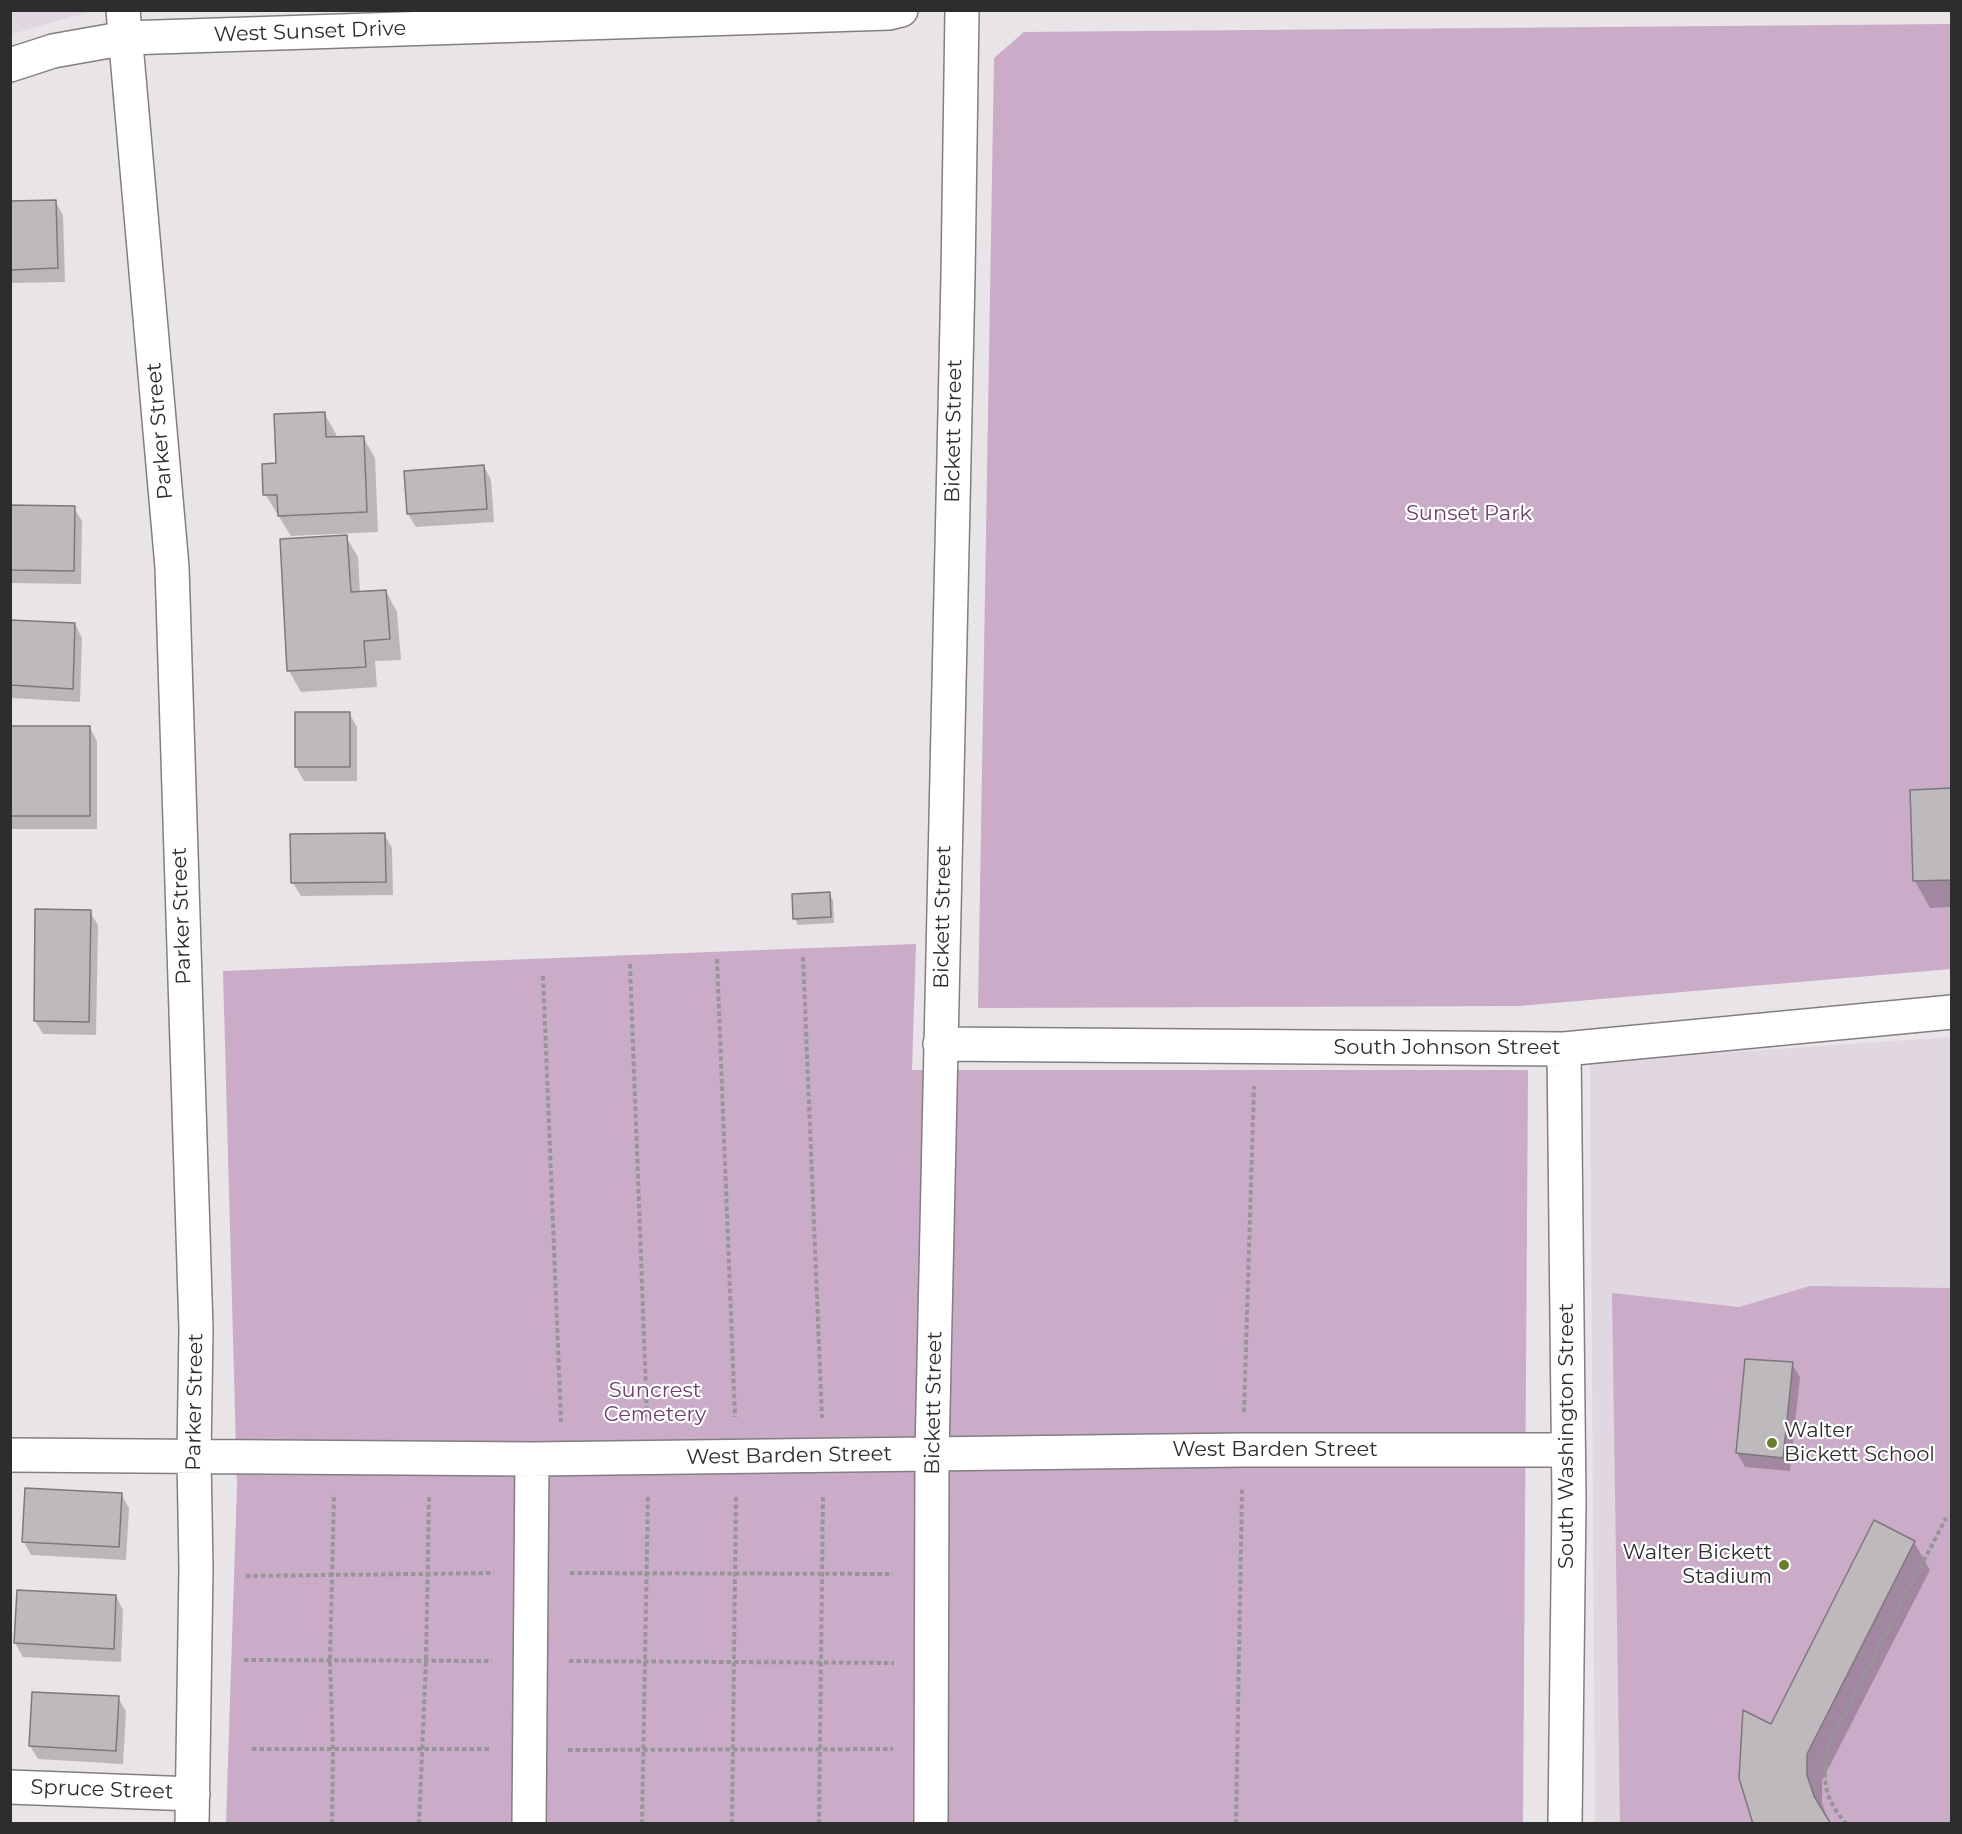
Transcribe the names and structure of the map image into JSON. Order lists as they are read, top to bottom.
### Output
{
  "streets": {
    "street": [
      "West Sunset Drive",
      "Parker Street",
      "Bickett Street",
      "South Johnson Street",
      "South Washington Street",
      "West Barden Street",
      "Spruce Street"
    ]
  },
  "crossings": [
    ["West Sunset Drive", "Parker Street"],
    ["Parker Street", "West Barden Street"],
    ["Parker Street", "Spruce Street"],
    ["Bickett Street", "South Johnson Street"],
    ["Bickett Street", "West Barden Street"],
    ["South Johnson Street", "South Washington Street"],
    ["South Washington Street", "West Barden Street"]
  ],
  "parks": ["Sunset Park", "Suncrest Cemetery"],
  "places": ["Walter Bickett School", "Walter Bickett Stadium"]
}
